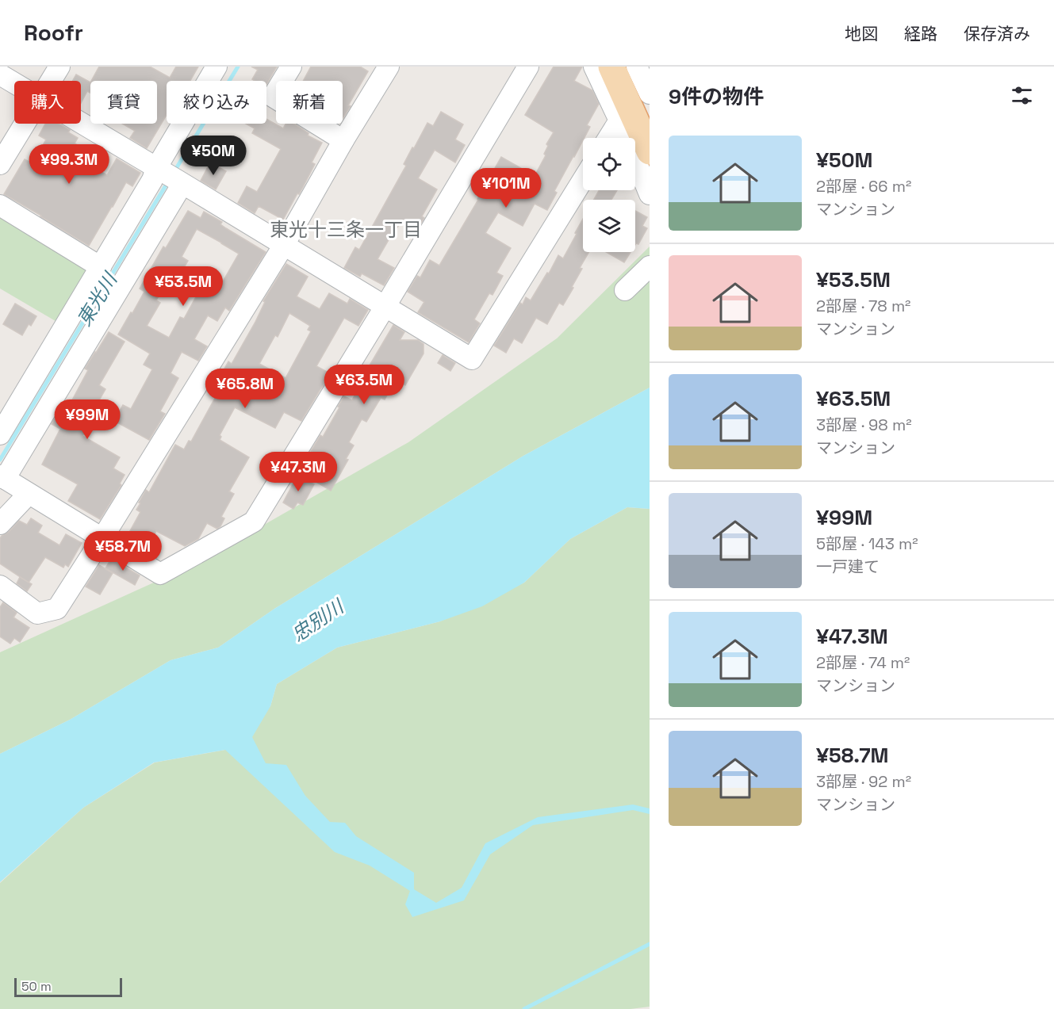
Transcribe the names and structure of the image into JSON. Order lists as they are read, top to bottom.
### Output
{
  "districts": ["東光十三条一丁目"],
  "water": ["東光川", "忠別川"],
  "scale_bar": "50 m",
  "page": {
    "header": "Roofr",
    "nav": ["地図", "経路", "保存済み"],
    "heading": "9件の物件",
    "chip": [
      "購入",
      "賃貸",
      "絞り込み",
      "新着"
    ],
    "list": [
      {
        "name": "¥50M",
        "note": "2部屋 · 66 m² · マンション"
      },
      {
        "name": "¥53.5M",
        "note": "2部屋 · 78 m² · マンション"
      },
      {
        "name": "¥63.5M",
        "note": "3部屋 · 98 m² · マンション"
      },
      {
        "name": "¥99M",
        "note": "5部屋 · 143 m² · 一戸建て"
      },
      {
        "name": "¥47.3M",
        "note": "2部屋 · 74 m² · マンション"
      },
      {
        "name": "¥58.7M",
        "note": "3部屋 · 92 m² · マンション"
      }
    ],
    "price": [
      "¥50M",
      "¥99.3M",
      "¥101M",
      "¥53.5M",
      "¥63.5M",
      "¥65.8M",
      "¥99M",
      "¥47.3M",
      "¥58.7M"
    ],
    "scale": "50 m"
  }
}
